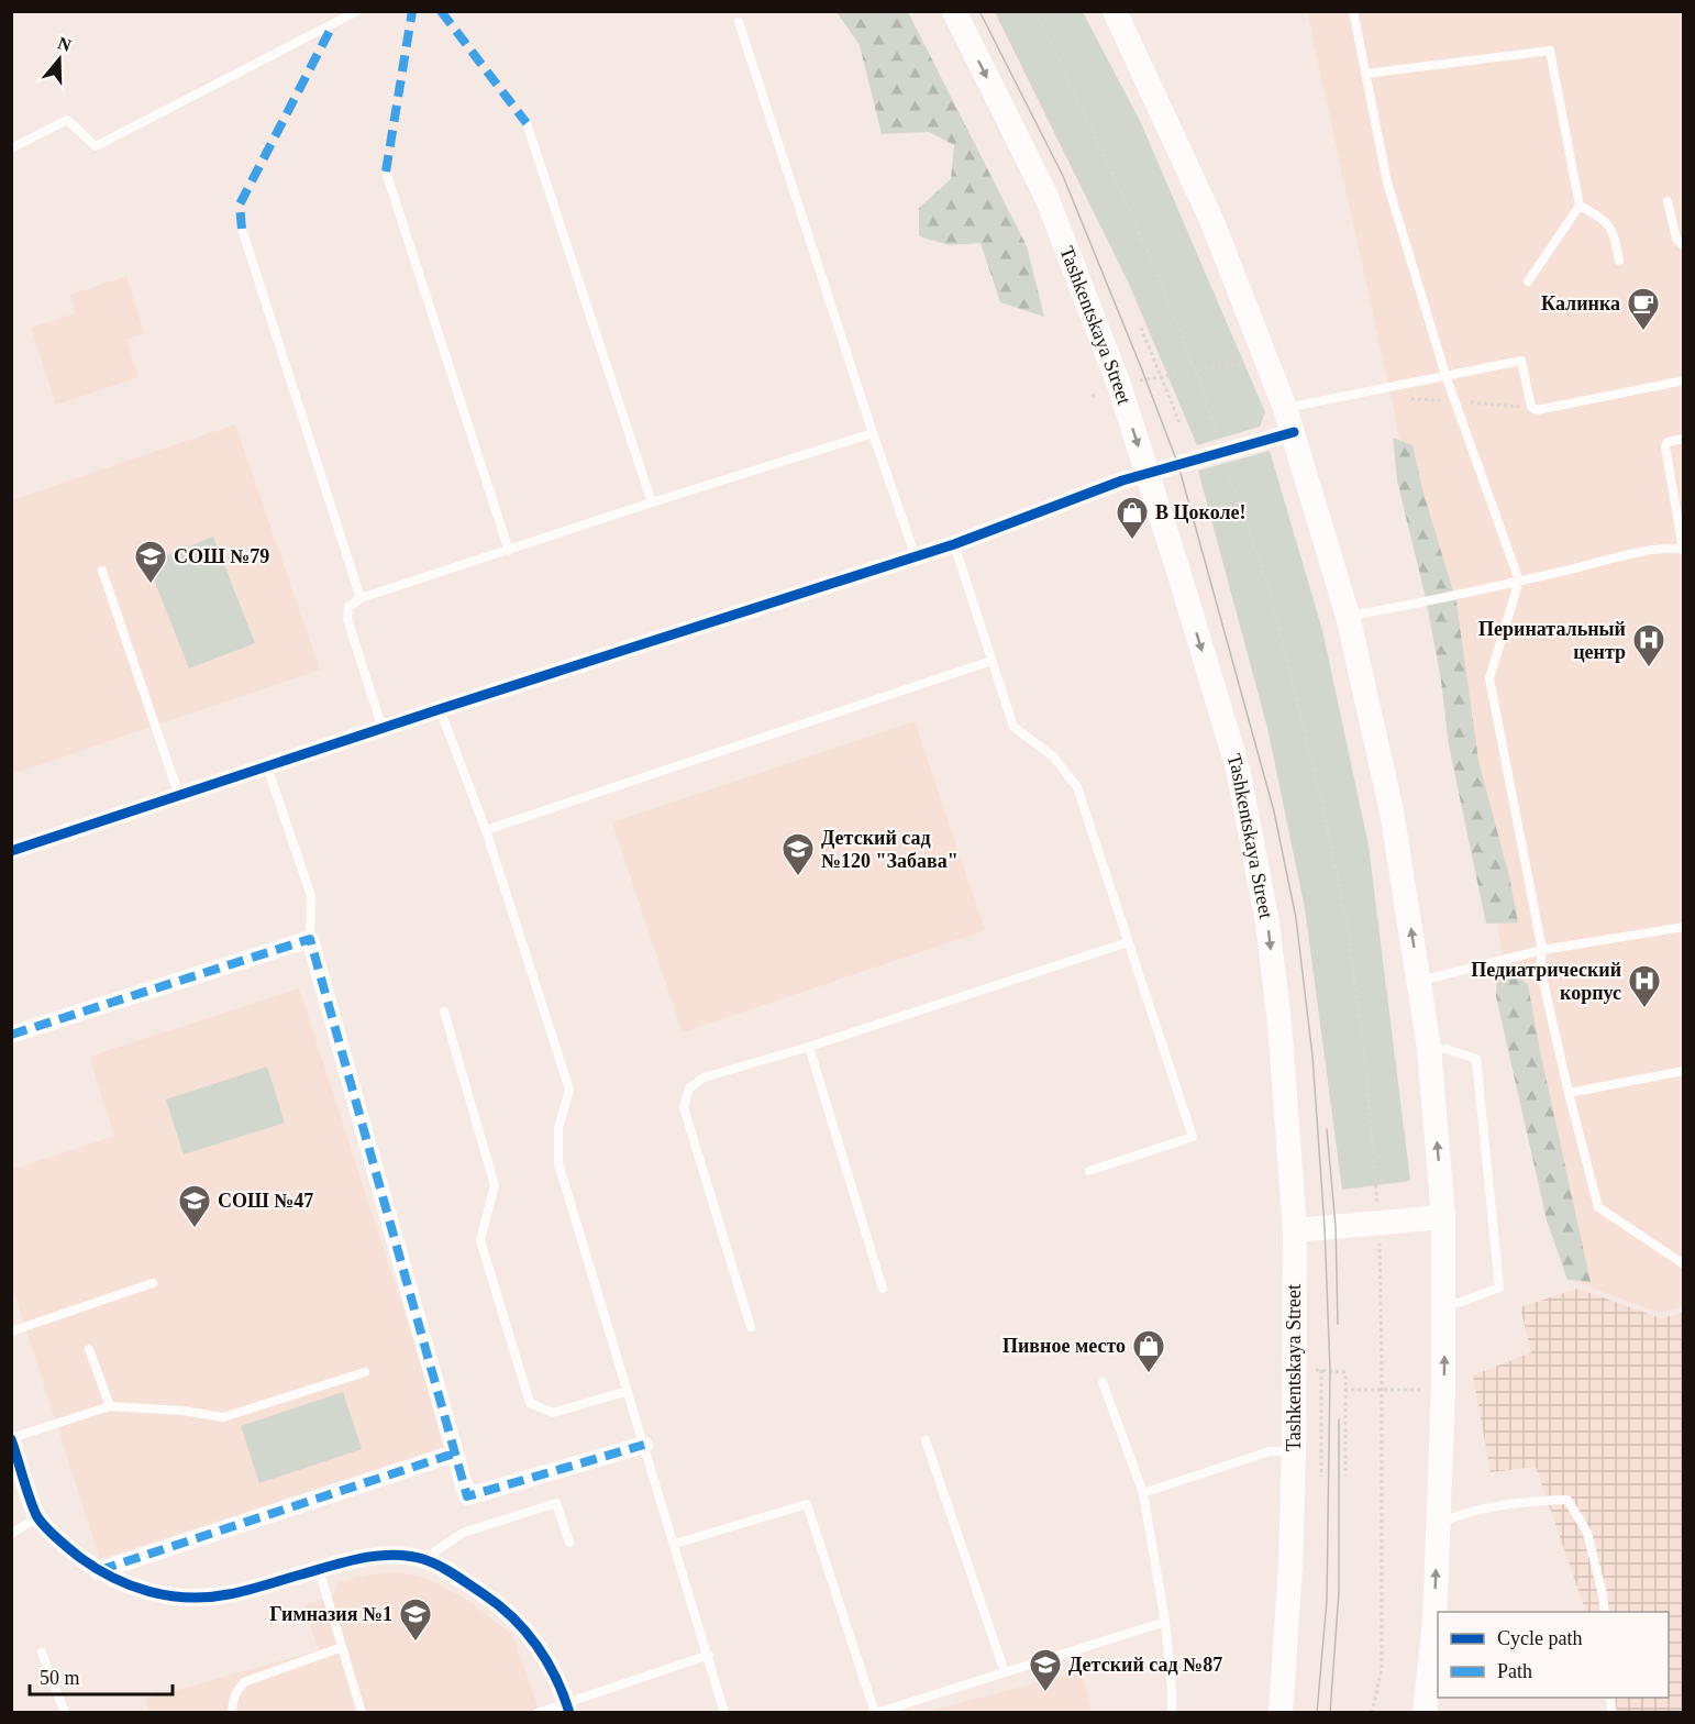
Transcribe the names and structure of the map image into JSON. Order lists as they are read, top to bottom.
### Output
{
  "streets": {
    "main road": ["Tashkentskaya Street"]
  },
  "places": {
    "cafe": ["Калинка"],
    "shop": ["В Цоколе!", "Пивное место"],
    "school or university": [
      "СОШ №79",
      "Детский сад №120 \"Забава\"",
      "СОШ №47",
      "Гимназия №1",
      "Детский сад №87"
    ],
    "hospital": ["Перинатальный центр", "Педиатрический корпус"]
  },
  "legend": ["Cycle path", "Path"],
  "scale_bar": "50 m",
  "north": "top"
}
